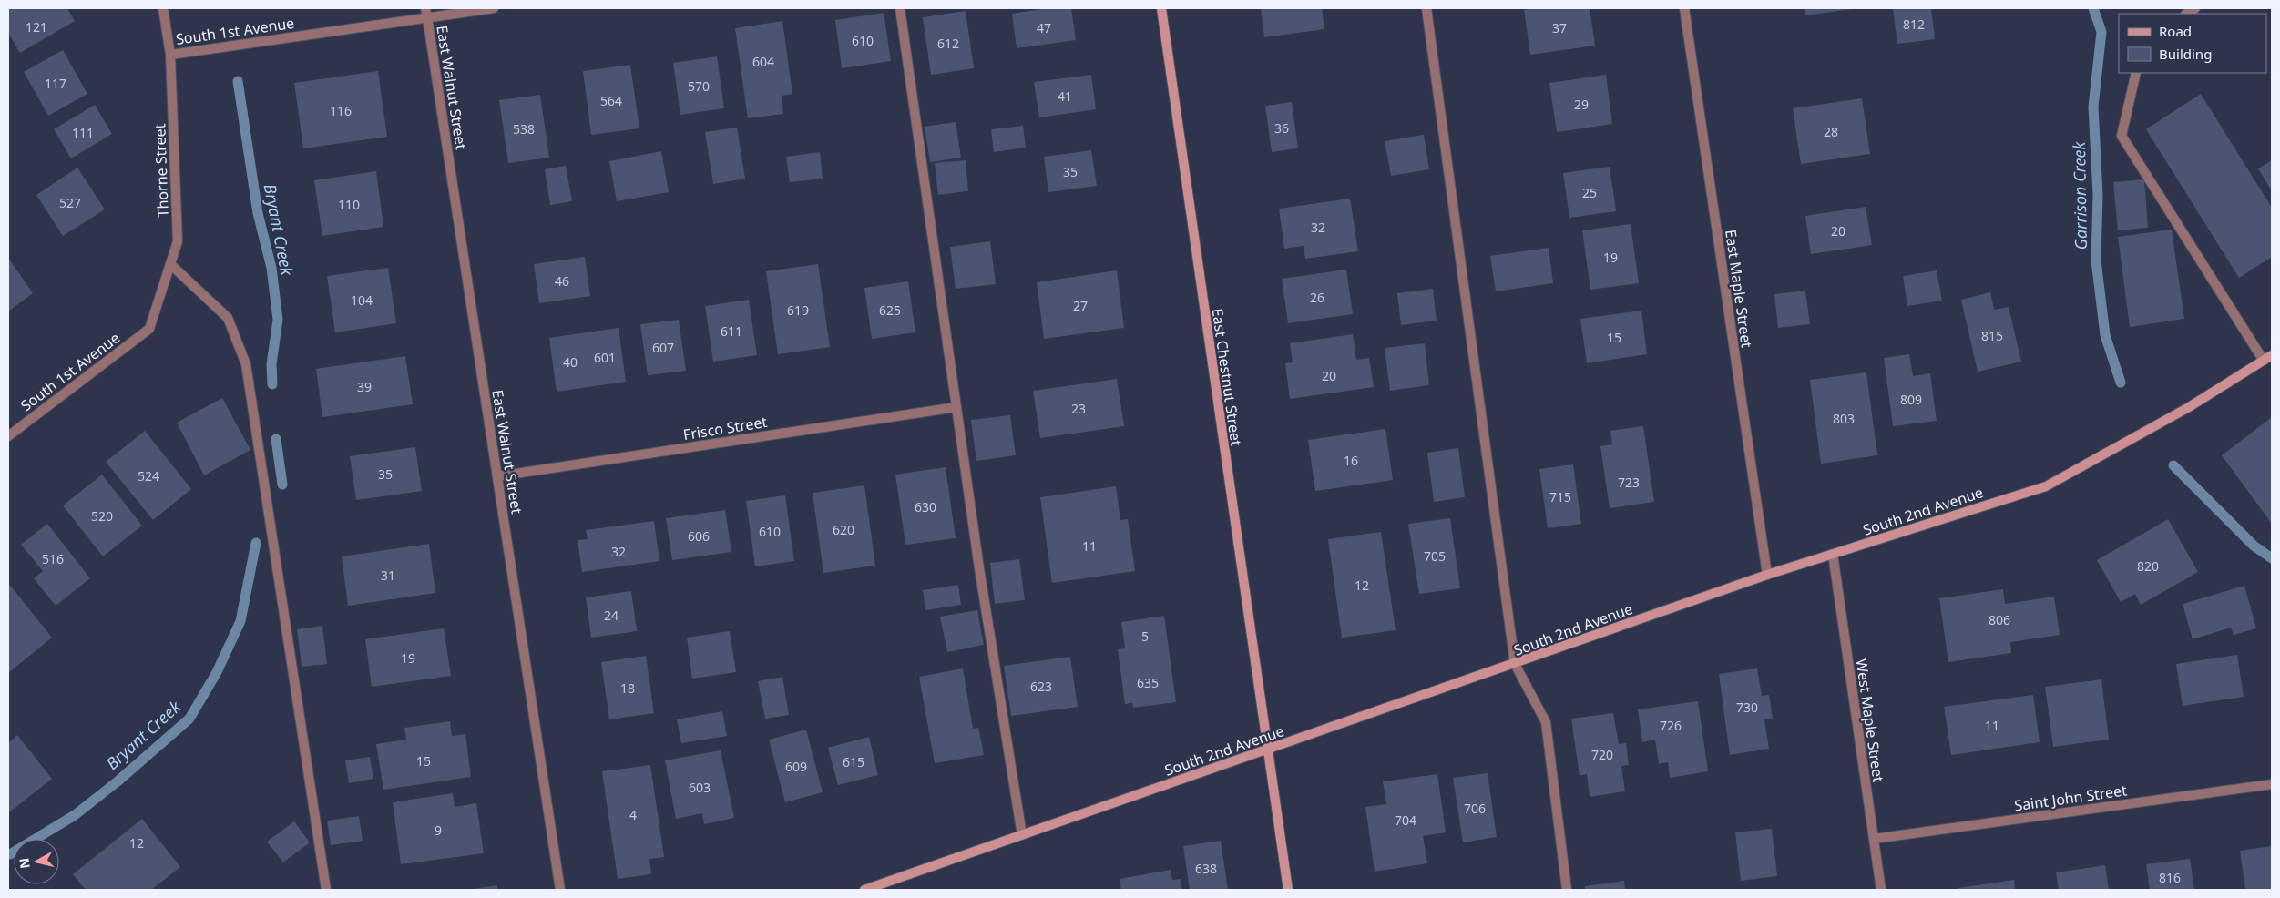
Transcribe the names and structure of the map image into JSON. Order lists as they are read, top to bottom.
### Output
{
  "streets": {
    "main road": ["East Chestnut Street", "South 2nd Avenue"],
    "street": [
      "South 1st Avenue",
      "East Walnut Street",
      "Thorne Street",
      "East Maple Street",
      "Frisco Street",
      "West Maple Street",
      "Saint John Street"
    ]
  },
  "crossings": [
    ["South 1st Avenue", "East Walnut Street"],
    ["South 1st Avenue", "Thorne Street"],
    ["East Walnut Street", "Frisco Street"],
    ["East Maple Street", "South 2nd Avenue"],
    ["East Chestnut Street", "South 2nd Avenue"],
    ["South 2nd Avenue", "West Maple Street"],
    ["West Maple Street", "Saint John Street"]
  ],
  "water": ["Garrison Creek", "Bryant Creek"],
  "house_numbers": [
    "812",
    "121",
    "47",
    "37",
    "610",
    "612",
    "604",
    "117",
    "570",
    "41",
    "564",
    "29",
    "116",
    "36",
    "538",
    "28",
    "111",
    "35",
    "25",
    "527",
    "110",
    "32",
    "20",
    "19",
    "46",
    "26",
    "104",
    "27",
    "619",
    "625",
    "611",
    "815",
    "15",
    "607",
    "601",
    "40",
    "20",
    "39",
    "809",
    "23",
    "803",
    "16",
    "35",
    "524",
    "723",
    "715",
    "630",
    "520",
    "620",
    "610",
    "606",
    "11",
    "32",
    "705",
    "516",
    "820",
    "31",
    "12",
    "24",
    "806",
    "5",
    "19",
    "635",
    "623",
    "18",
    "730",
    "726",
    "11",
    "720",
    "15",
    "615",
    "609",
    "603",
    "706",
    "4",
    "704",
    "9",
    "12",
    "638",
    "816"
  ],
  "legend": ["Road", "Building"],
  "north": "left"
}
